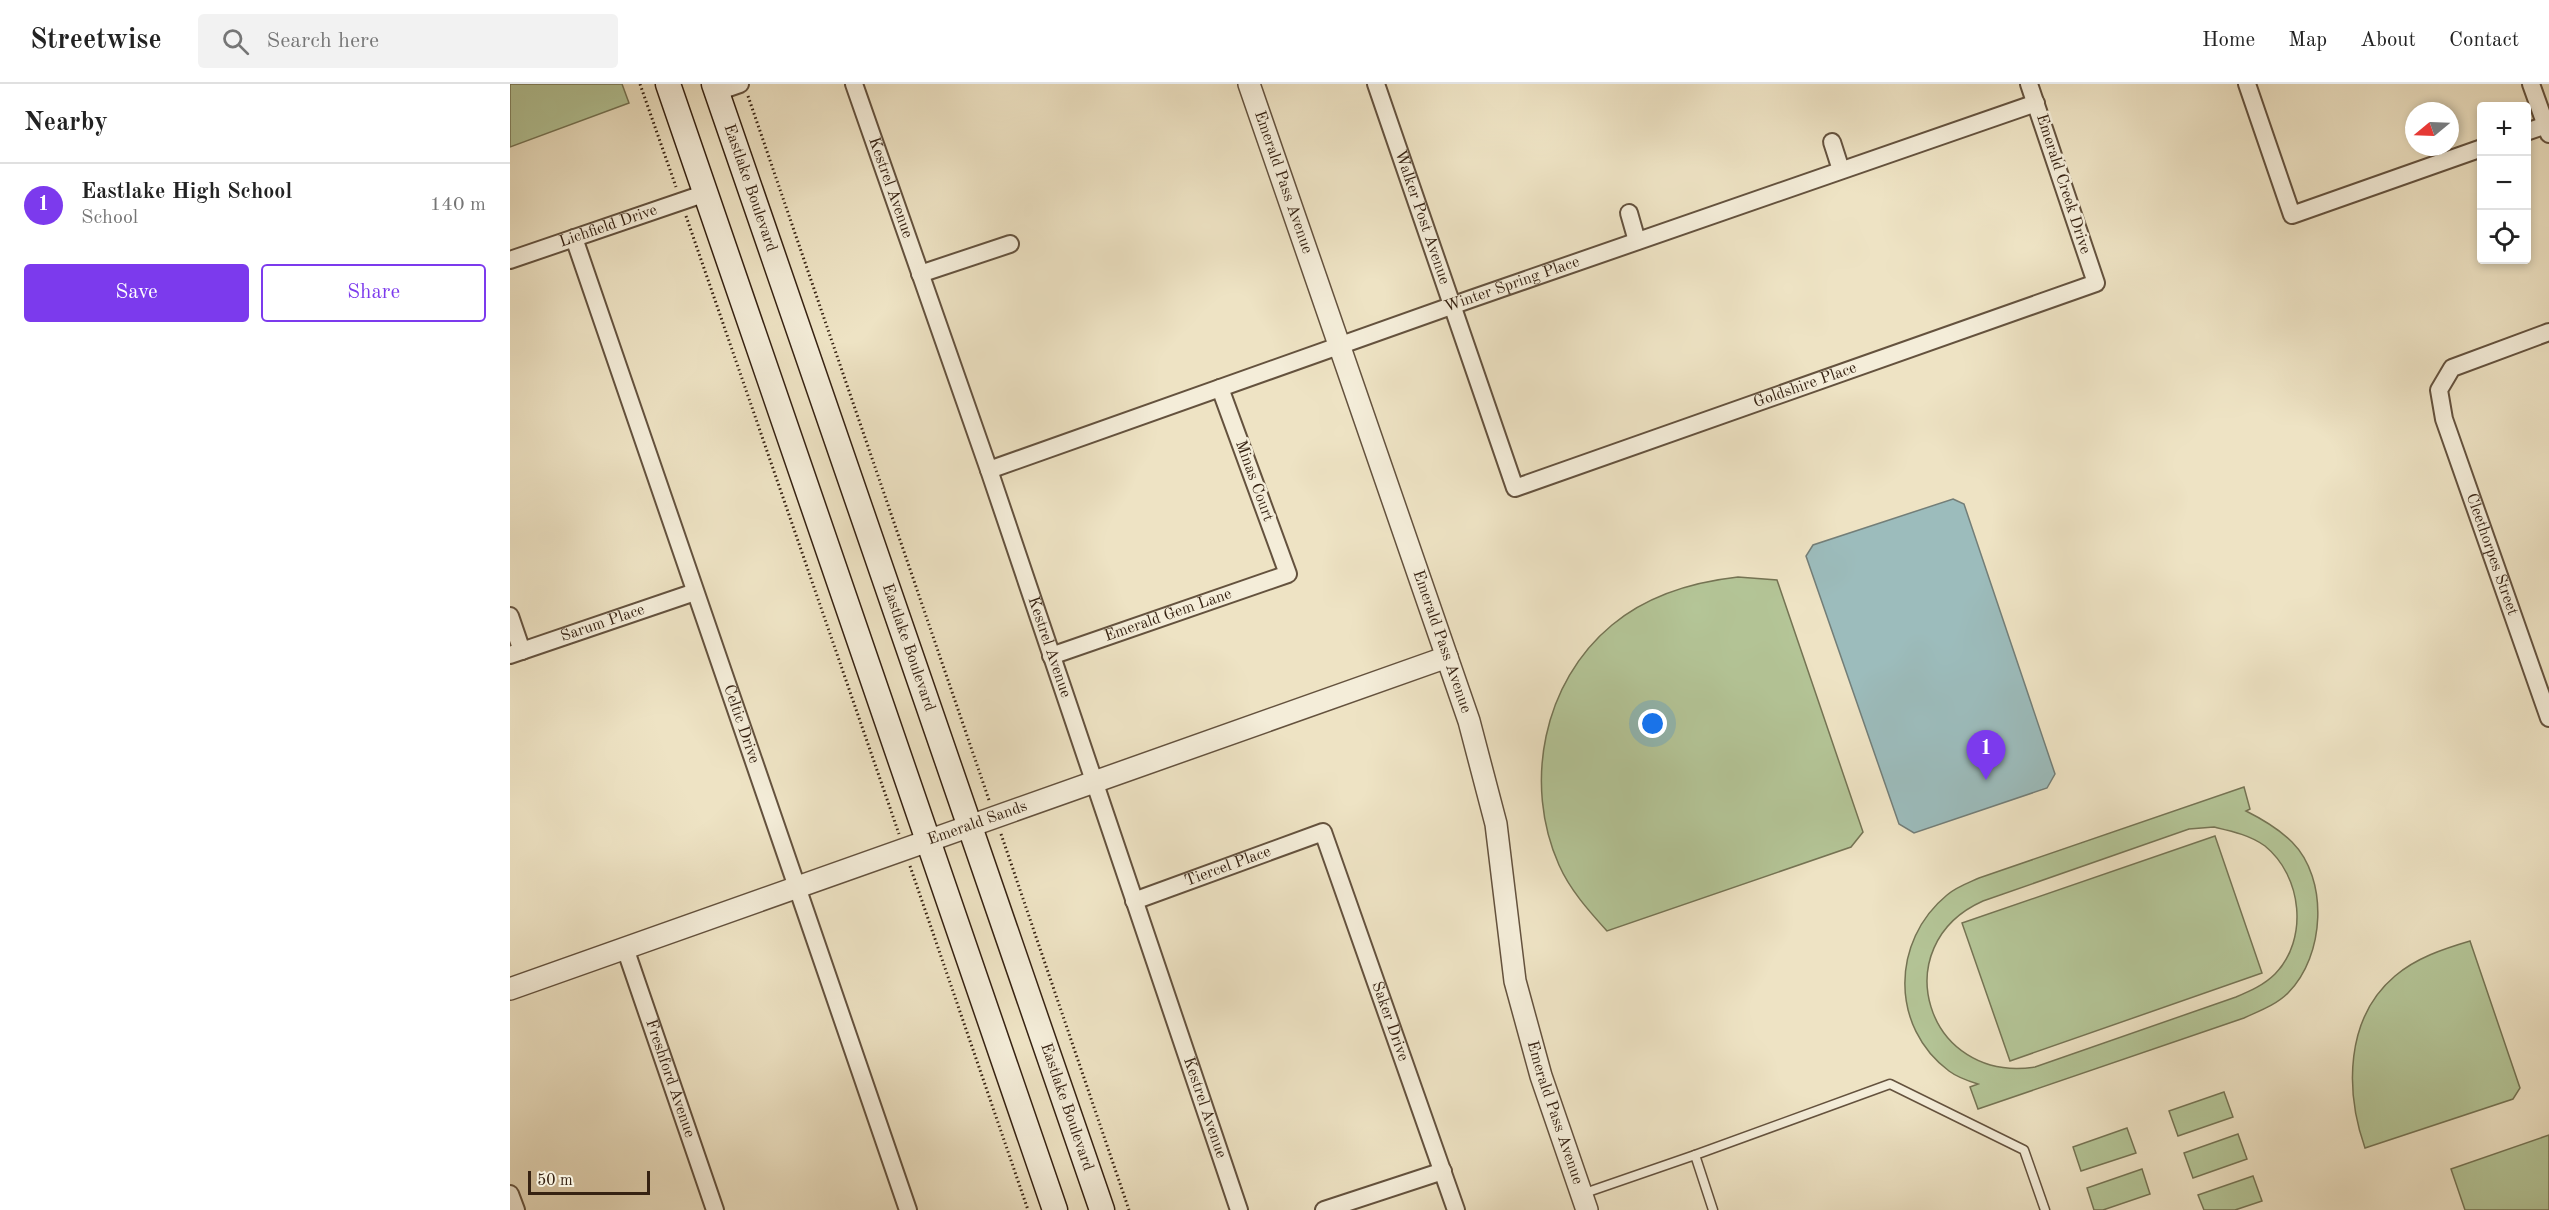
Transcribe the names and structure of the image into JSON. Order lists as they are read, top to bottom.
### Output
{
  "streets": {
    "main road": ["Eastlake Boulevard"],
    "street": [
      "Emerald Pass Avenue",
      "Emerald Creek Drive",
      "Kestrel Avenue",
      "Walker Post Avenue",
      "Lichfield Drive",
      "Winter Spring Place",
      "Goldshire Place",
      "Minas Court",
      "Cleethorpes Street",
      "Emerald Gem Lane",
      "Sarum Place",
      "Celtic Drive",
      "Emerald Sands",
      "Tiercel Place",
      "Saker Drive",
      "Freshford Avenue"
    ]
  },
  "crossings": [
    ["Emerald Pass Avenue", "Winter Spring Place"],
    ["Emerald Pass Avenue", "Emerald Sands"],
    ["Emerald Creek Drive", "Winter Spring Place"],
    ["Emerald Creek Drive", "Goldshire Place"],
    ["Eastlake Boulevard", "Emerald Sands"],
    ["Kestrel Avenue", "Winter Spring Place"],
    ["Kestrel Avenue", "Emerald Gem Lane"],
    ["Kestrel Avenue", "Emerald Sands"],
    ["Kestrel Avenue", "Tiercel Place"],
    ["Walker Post Avenue", "Winter Spring Place"],
    ["Walker Post Avenue", "Goldshire Place"],
    ["Lichfield Drive", "Celtic Drive"],
    ["Winter Spring Place", "Minas Court"],
    ["Minas Court", "Emerald Gem Lane"],
    ["Sarum Place", "Celtic Drive"],
    ["Celtic Drive", "Emerald Sands"],
    ["Emerald Sands", "Freshford Avenue"],
    ["Tiercel Place", "Saker Drive"]
  ],
  "scale_bar": "50 m",
  "north": "left",
  "page": {
    "header": "Streetwise",
    "search": "Search here",
    "nav": [
      "Home",
      "Map",
      "About",
      "Contact"
    ],
    "heading": "Nearby",
    "map_buttons": ["+", "−"],
    "list": [
      {
        "mark": "1",
        "name": "Eastlake High School",
        "note": "School",
        "value": "140 m"
      }
    ],
    "buttons": ["Save", "Share"],
    "pins": "1",
    "scale": "50 m"
  }
}
